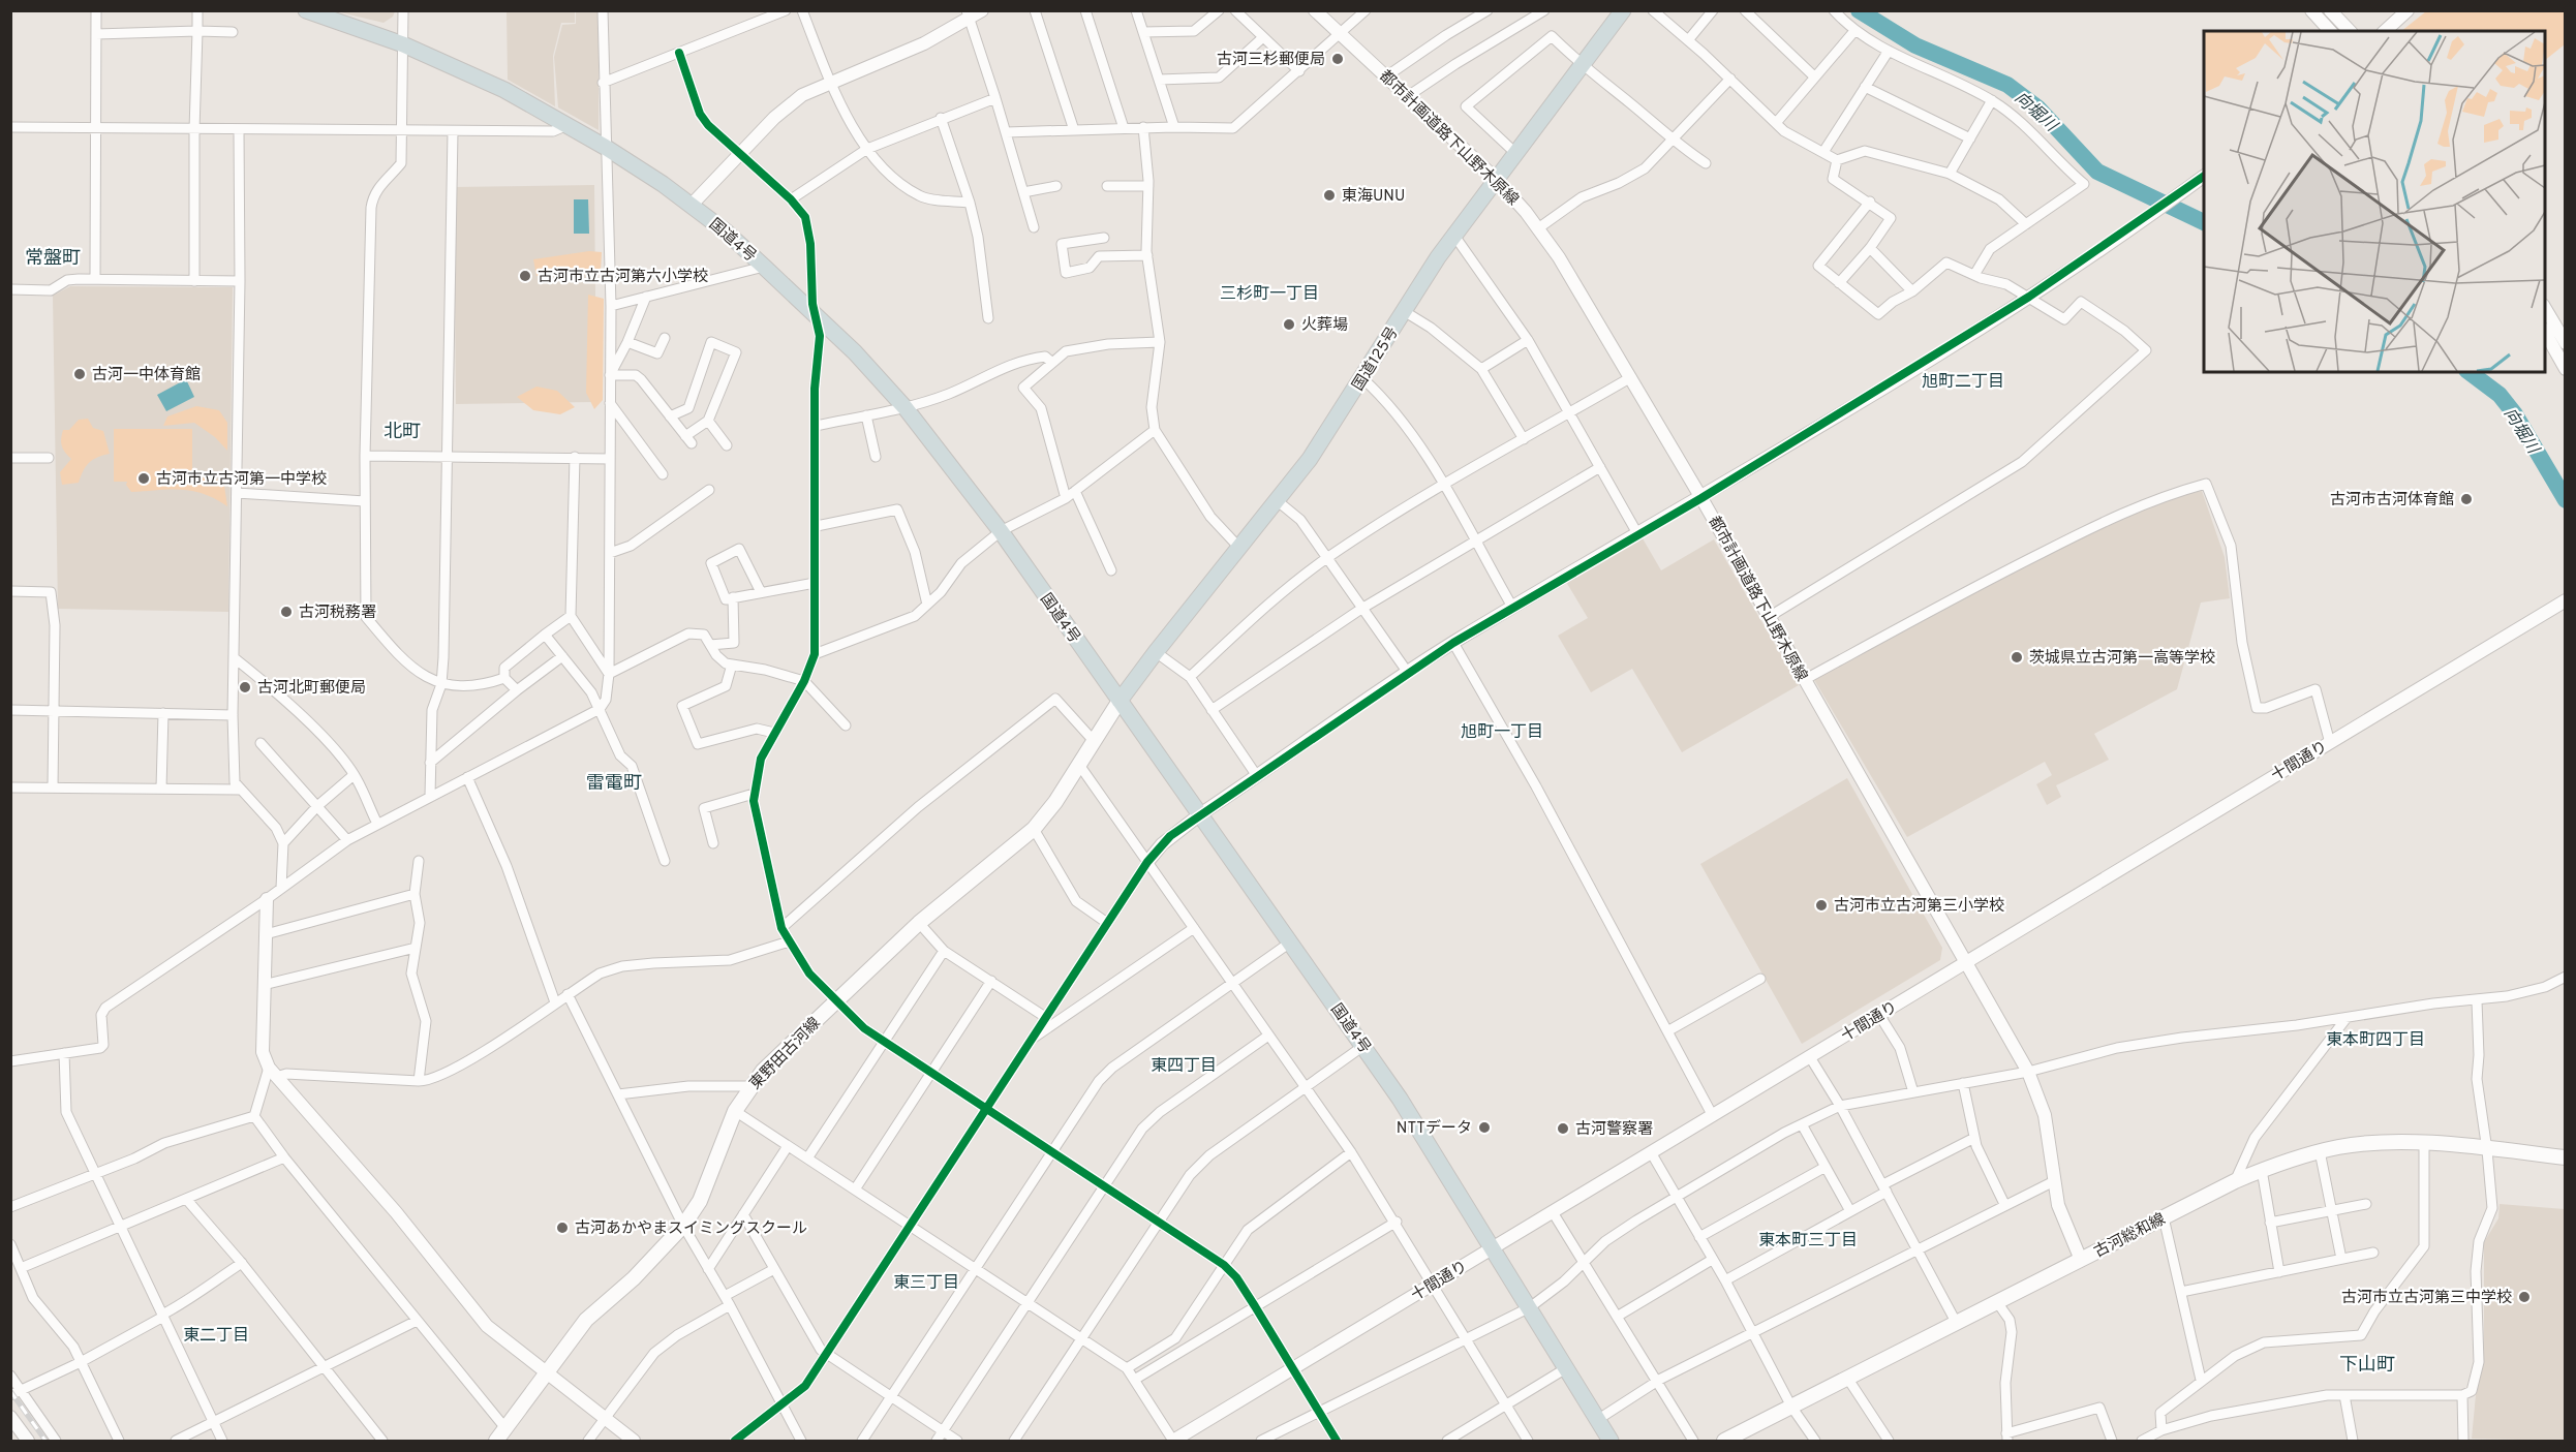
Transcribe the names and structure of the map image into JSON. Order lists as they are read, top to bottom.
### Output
{
  "streets": {
    "highway": ["国道4号", "国道125号"],
    "main road": ["東野田古河線", "古河総和線"],
    "street": ["都市計画道路下山野木原線", "十間通り"]
  },
  "crossings": [
    ["都市計画道路下山野木原線", "国道125号"],
    ["都市計画道路下山野木原線", "十間通り"],
    ["都市計画道路下山野木原線", "古河総和線"],
    ["国道4号", "国道125号"],
    ["国道4号", "十間通り"],
    ["国道4号", "東野田古河線"],
    ["国道125号", "東野田古河線"]
  ],
  "districts": [
    "常盤町",
    "三杉町一丁目",
    "旭町二丁目",
    "北町",
    "旭町一丁目",
    "雷電町",
    "東本町四丁目",
    "東四丁目",
    "東本町三丁目",
    "東三丁目",
    "東二丁目",
    "下山町"
  ],
  "water": ["向堀川"],
  "places": [
    "古河三杉郵便局",
    "東海UNU",
    "古河市立古河第六小学校",
    "火葬場",
    "古河一中体育館",
    "古河市立古河第一中学校",
    "古河市古河体育館",
    "古河税務署",
    "茨城県立古河第一高等学校",
    "古河北町郵便局",
    "古河市立古河第三小学校",
    "NTTデータ",
    "古河警察署",
    "古河あかやまスイミングスクール",
    "古河市立古河第三中学校"
  ]
}
